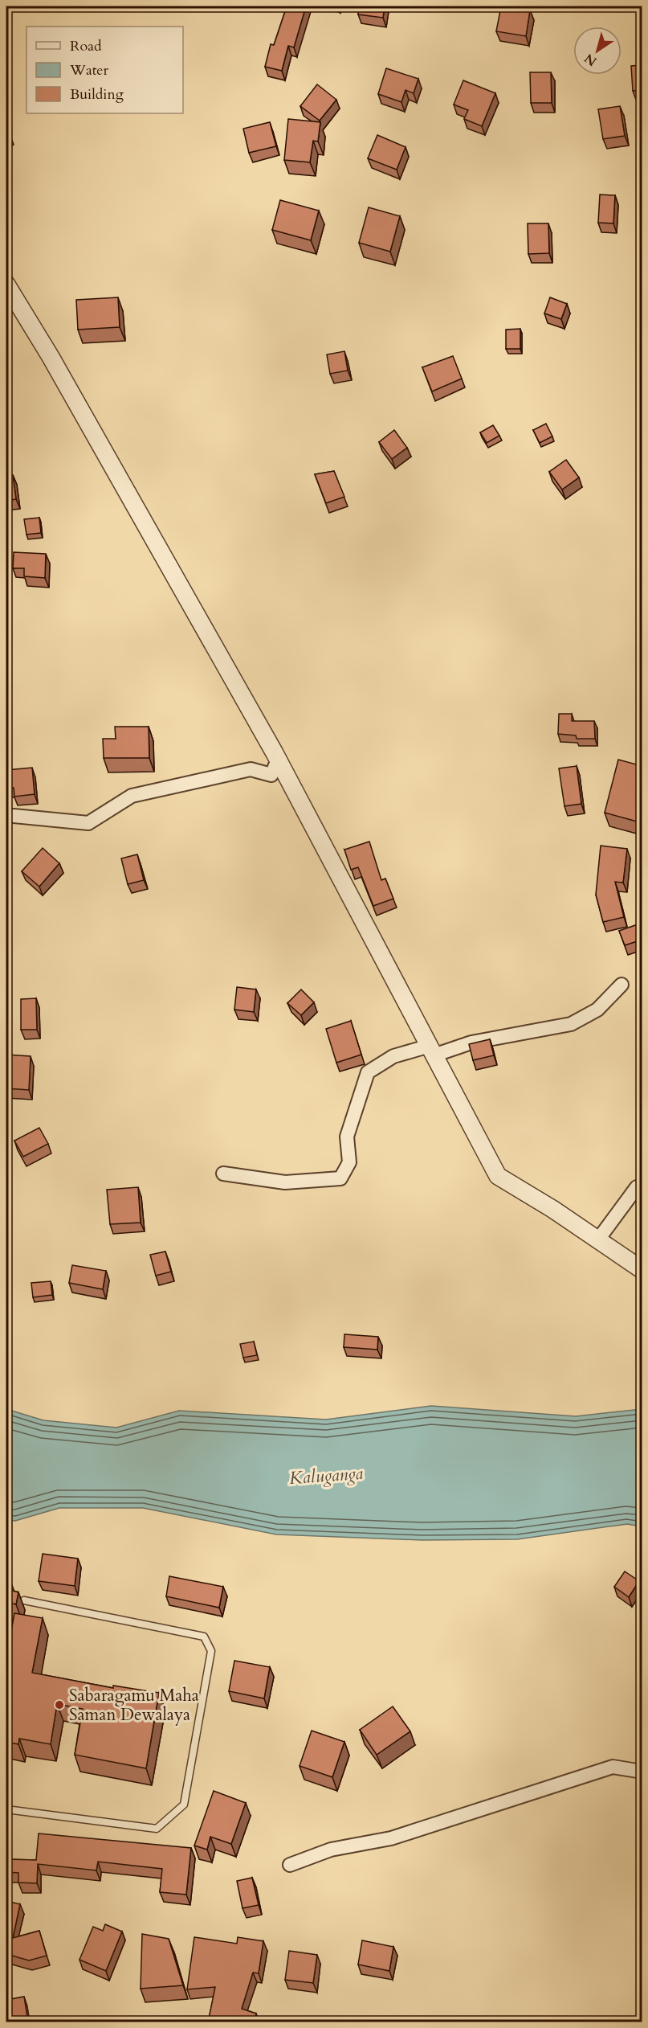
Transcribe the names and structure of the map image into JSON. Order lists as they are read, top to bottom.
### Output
{
  "water": ["Kaluganga"],
  "places": ["Sabaragamu Maha Saman Dewalaya"],
  "legend": ["Road", "Water", "Building"],
  "north": "bottom left"
}
